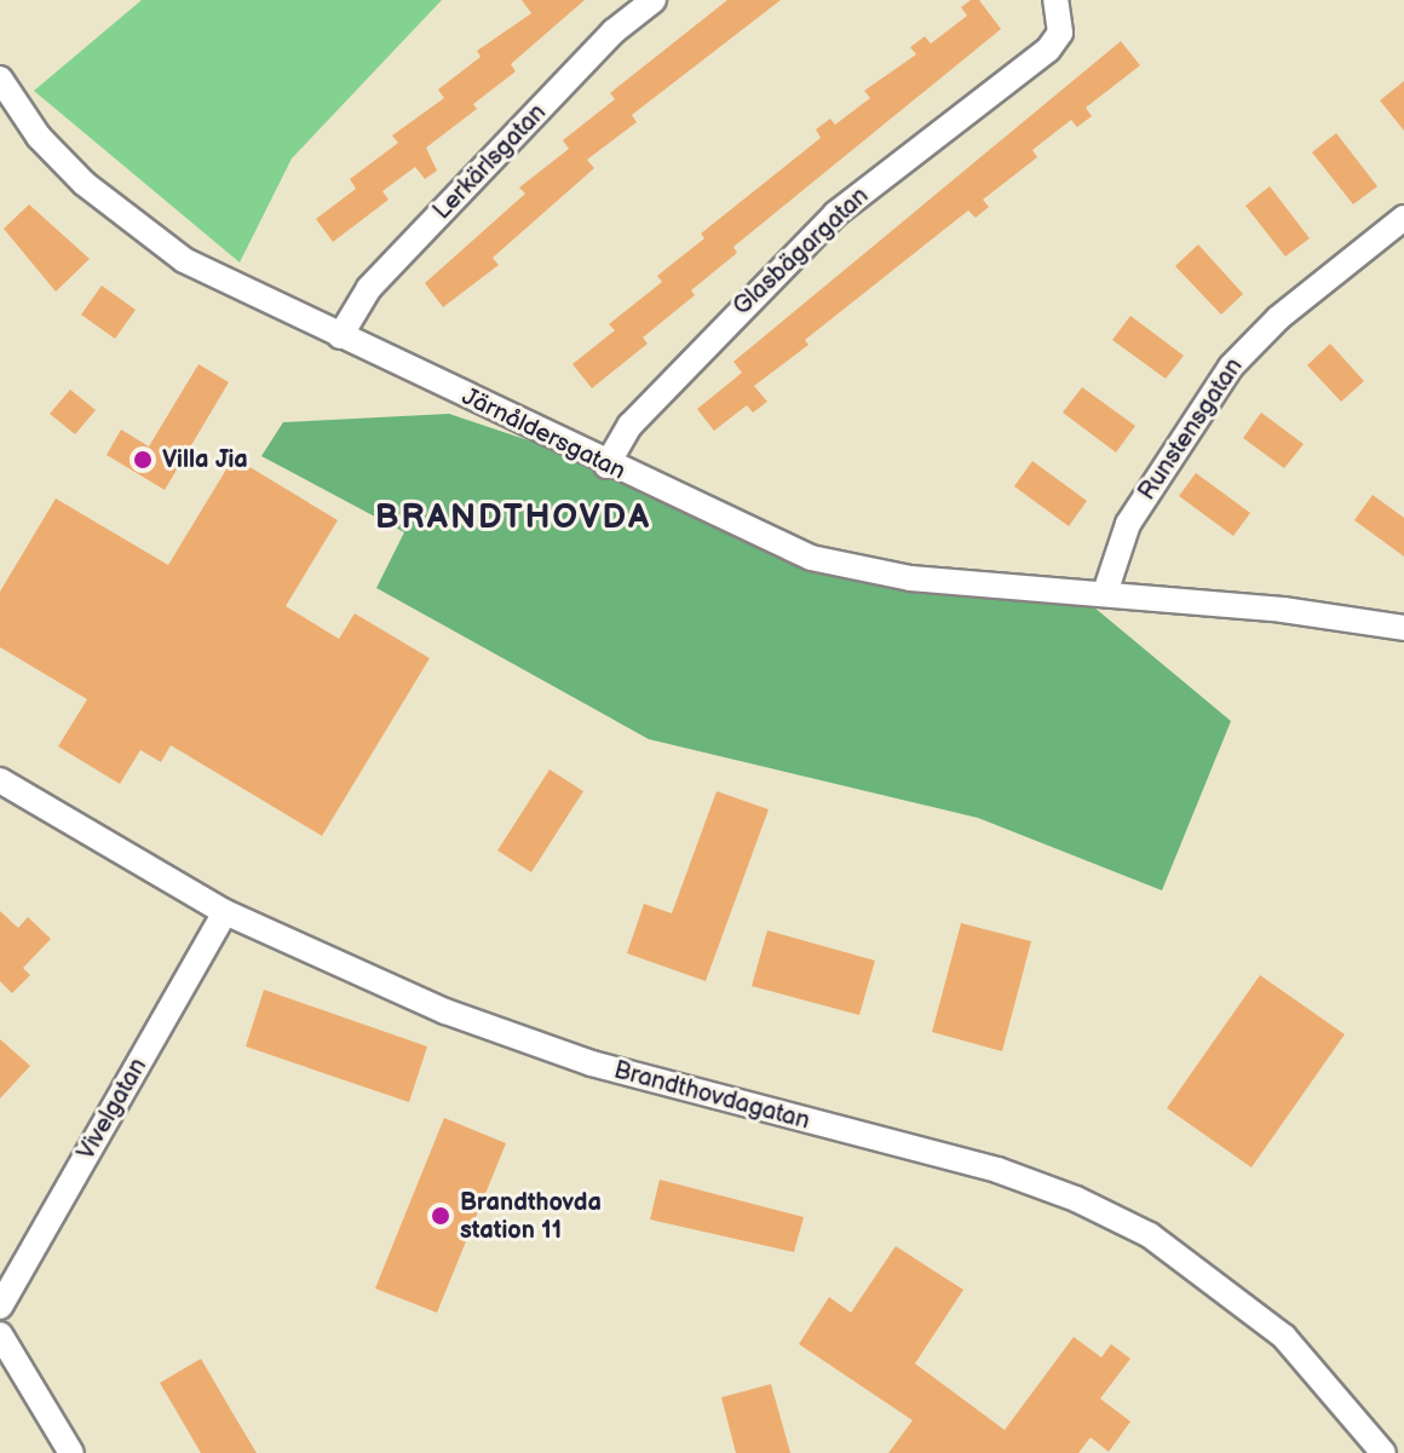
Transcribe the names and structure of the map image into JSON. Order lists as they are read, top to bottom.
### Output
{
  "streets": {
    "street": [
      "Lerkärlsgatan",
      "Glasbägargatan",
      "Runstensgatan",
      "Järnåldersgatan",
      "Brandthovdagatan",
      "Vivelgatan"
    ]
  },
  "crossings": [
    ["Lerkärlsgatan", "Järnåldersgatan"],
    ["Glasbägargatan", "Järnåldersgatan"],
    ["Runstensgatan", "Järnåldersgatan"],
    ["Brandthovdagatan", "Vivelgatan"]
  ],
  "districts": ["BRANDTHOVDA"],
  "places": ["Villa Jia", "Brandthovda station 11"]
}
